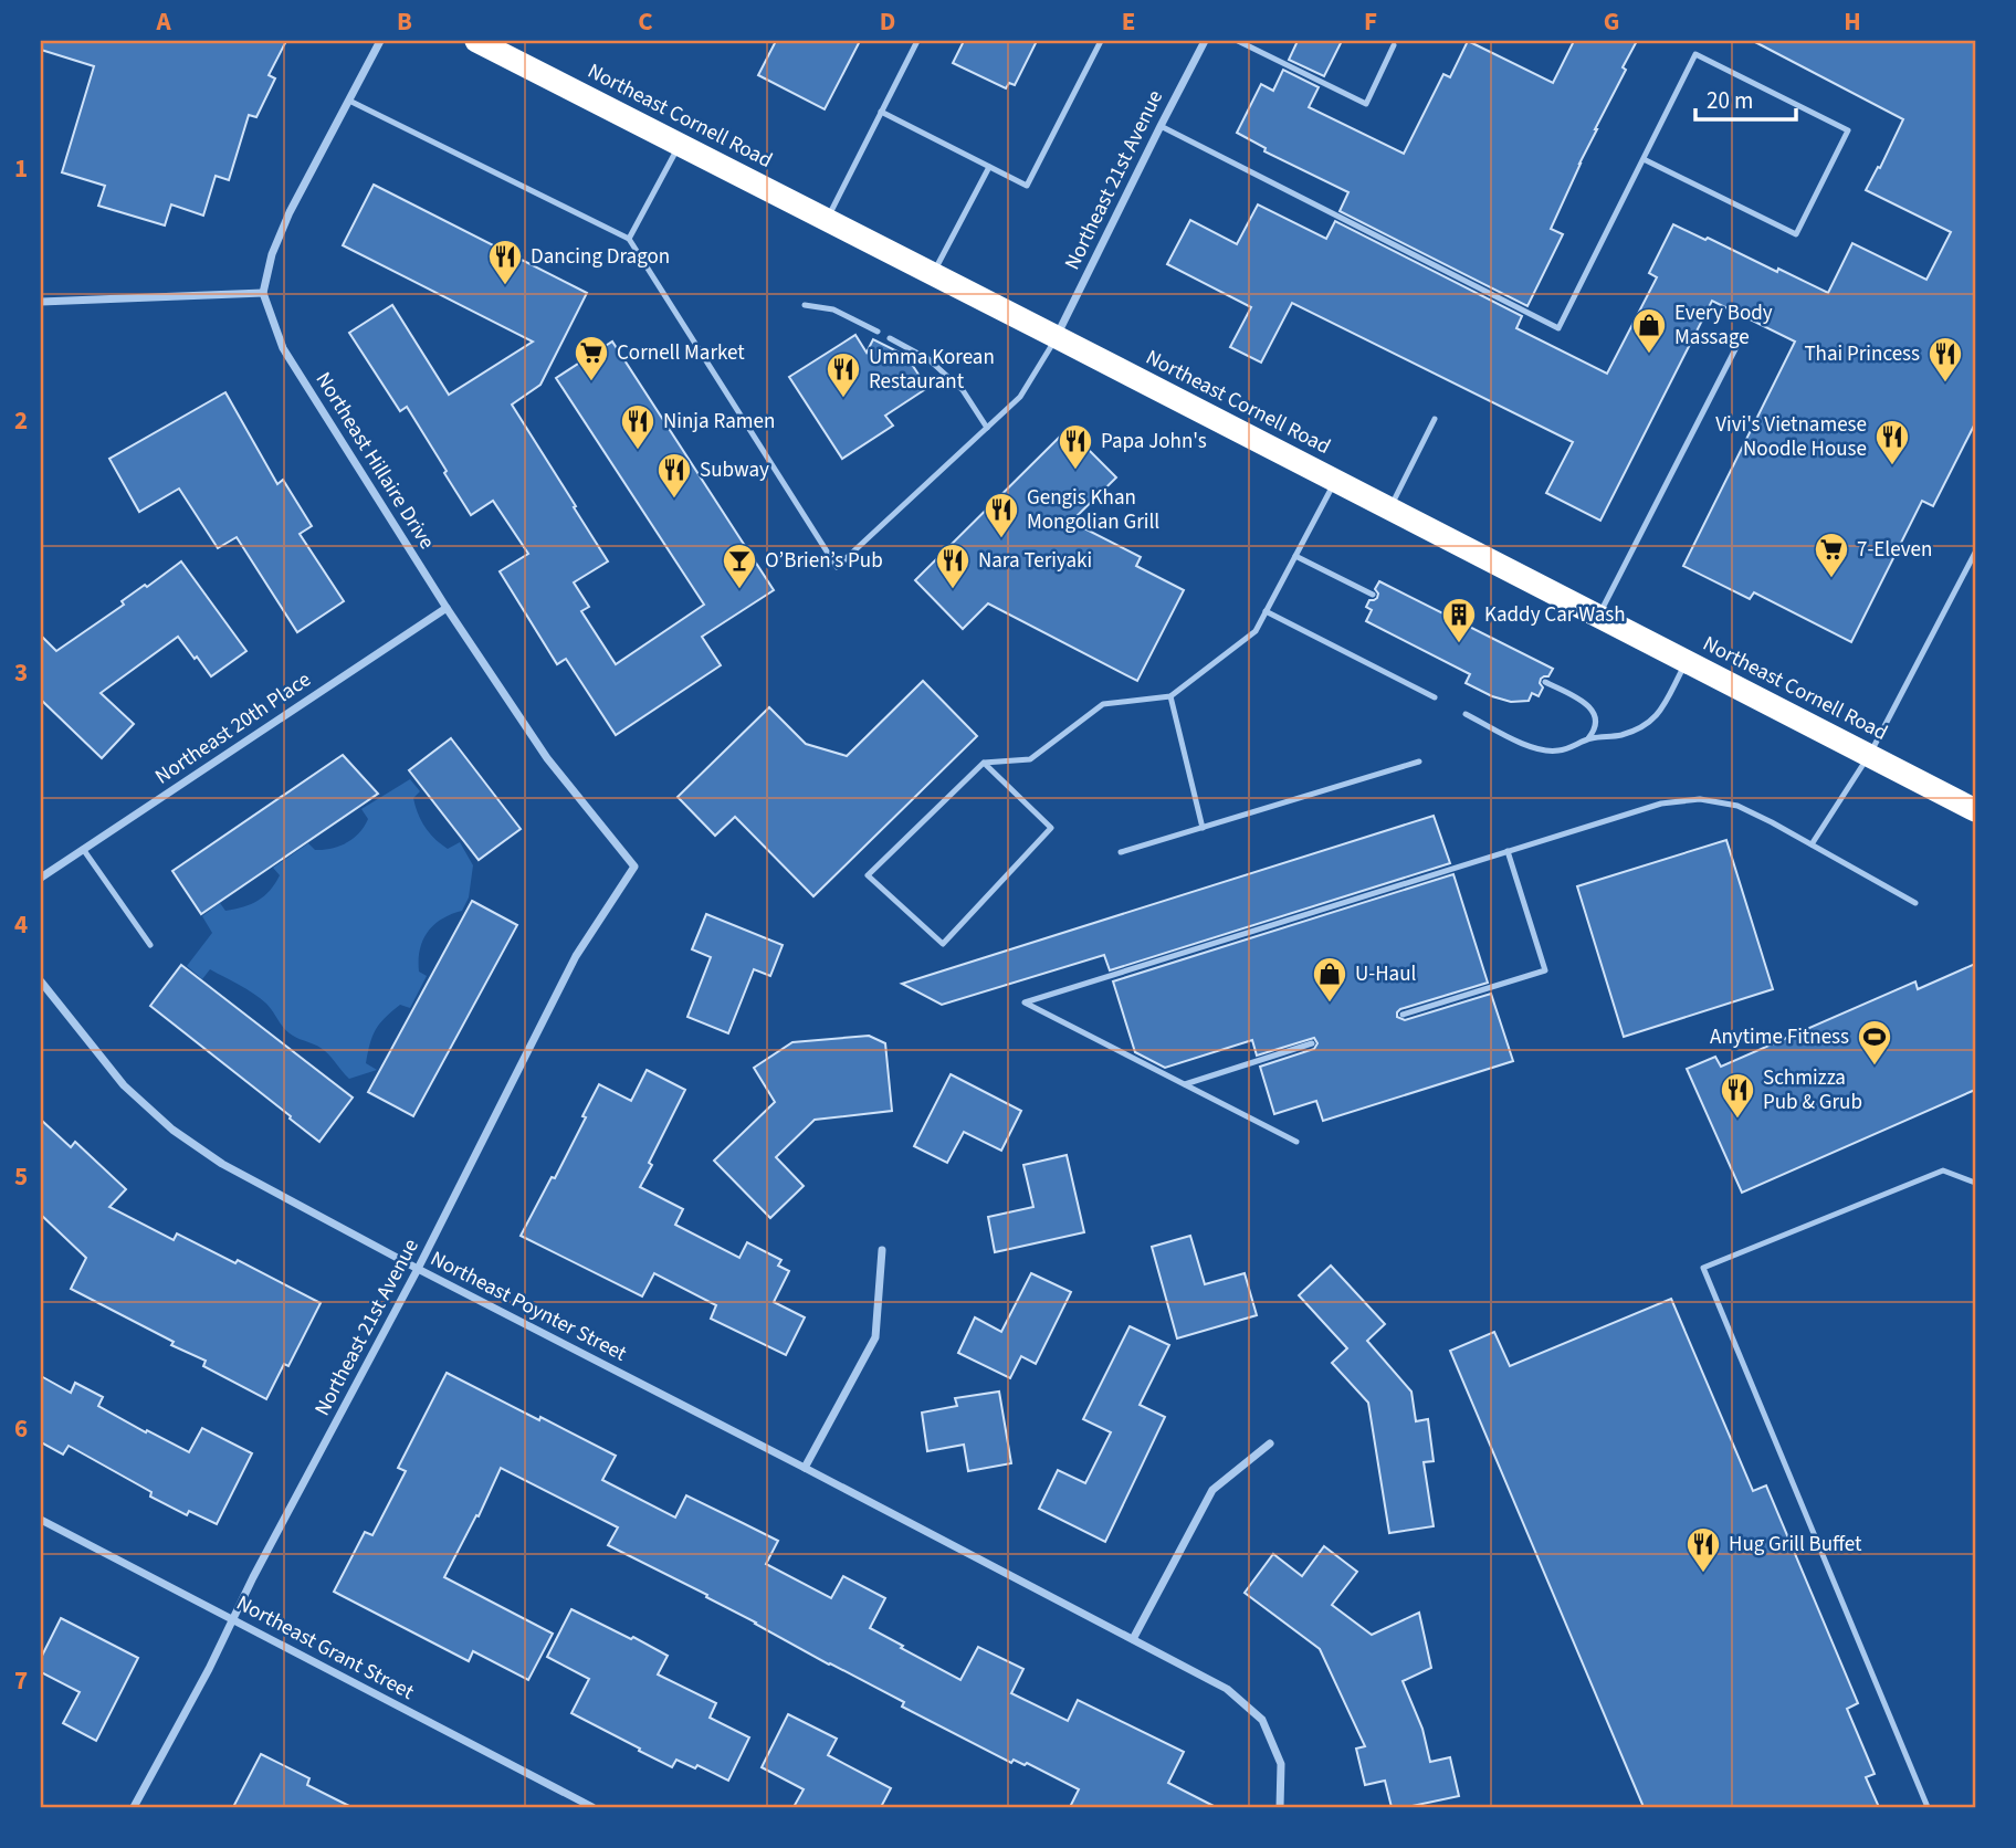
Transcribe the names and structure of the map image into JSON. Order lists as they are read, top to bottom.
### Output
{
  "streets": {
    "highway": ["Northeast Cornell Road"],
    "street": [
      "Northeast 21st Avenue",
      "Northeast Hillaire Drive",
      "Northeast 20th Place",
      "Northeast Poynter Street",
      "Northeast Grant Street"
    ]
  },
  "crossings": [
    ["Northeast Cornell Road", "Northeast 21st Avenue"],
    ["Northeast 21st Avenue", "Northeast Hillaire Drive"],
    ["Northeast 21st Avenue", "Northeast Poynter Street"],
    ["Northeast 21st Avenue", "Northeast Grant Street"],
    ["Northeast Hillaire Drive", "Northeast 20th Place"]
  ],
  "places": {
    "restaurant": [
      "Dancing Dragon",
      "Thai Princess",
      "Umma Korean Restaurant",
      "Ninja Ramen",
      "Vivi's Vietnamese Noodle House",
      "Papa John's",
      "Subway",
      "Gengis Khan Mongolian Grill",
      "Nara Teriyaki",
      "Schmizza Pub & Grub",
      "Hug Grill Buffet"
    ],
    "shop": ["Every Body Massage", "U-Haul"],
    "supermarket": ["Cornell Market", "7-Eleven"],
    "bar": ["O’Brien’s Pub"],
    "building": ["Kaddy Car Wash"],
    "sports": ["Anytime Fitness"]
  },
  "scale_bar": "20 m",
  "grid": {
    "columns": [
      "A",
      "B",
      "C",
      "D",
      "E",
      "F",
      "G",
      "H"
    ],
    "rows": [
      "1",
      "2",
      "3",
      "4",
      "5",
      "6",
      "7"
    ]
  }
}
